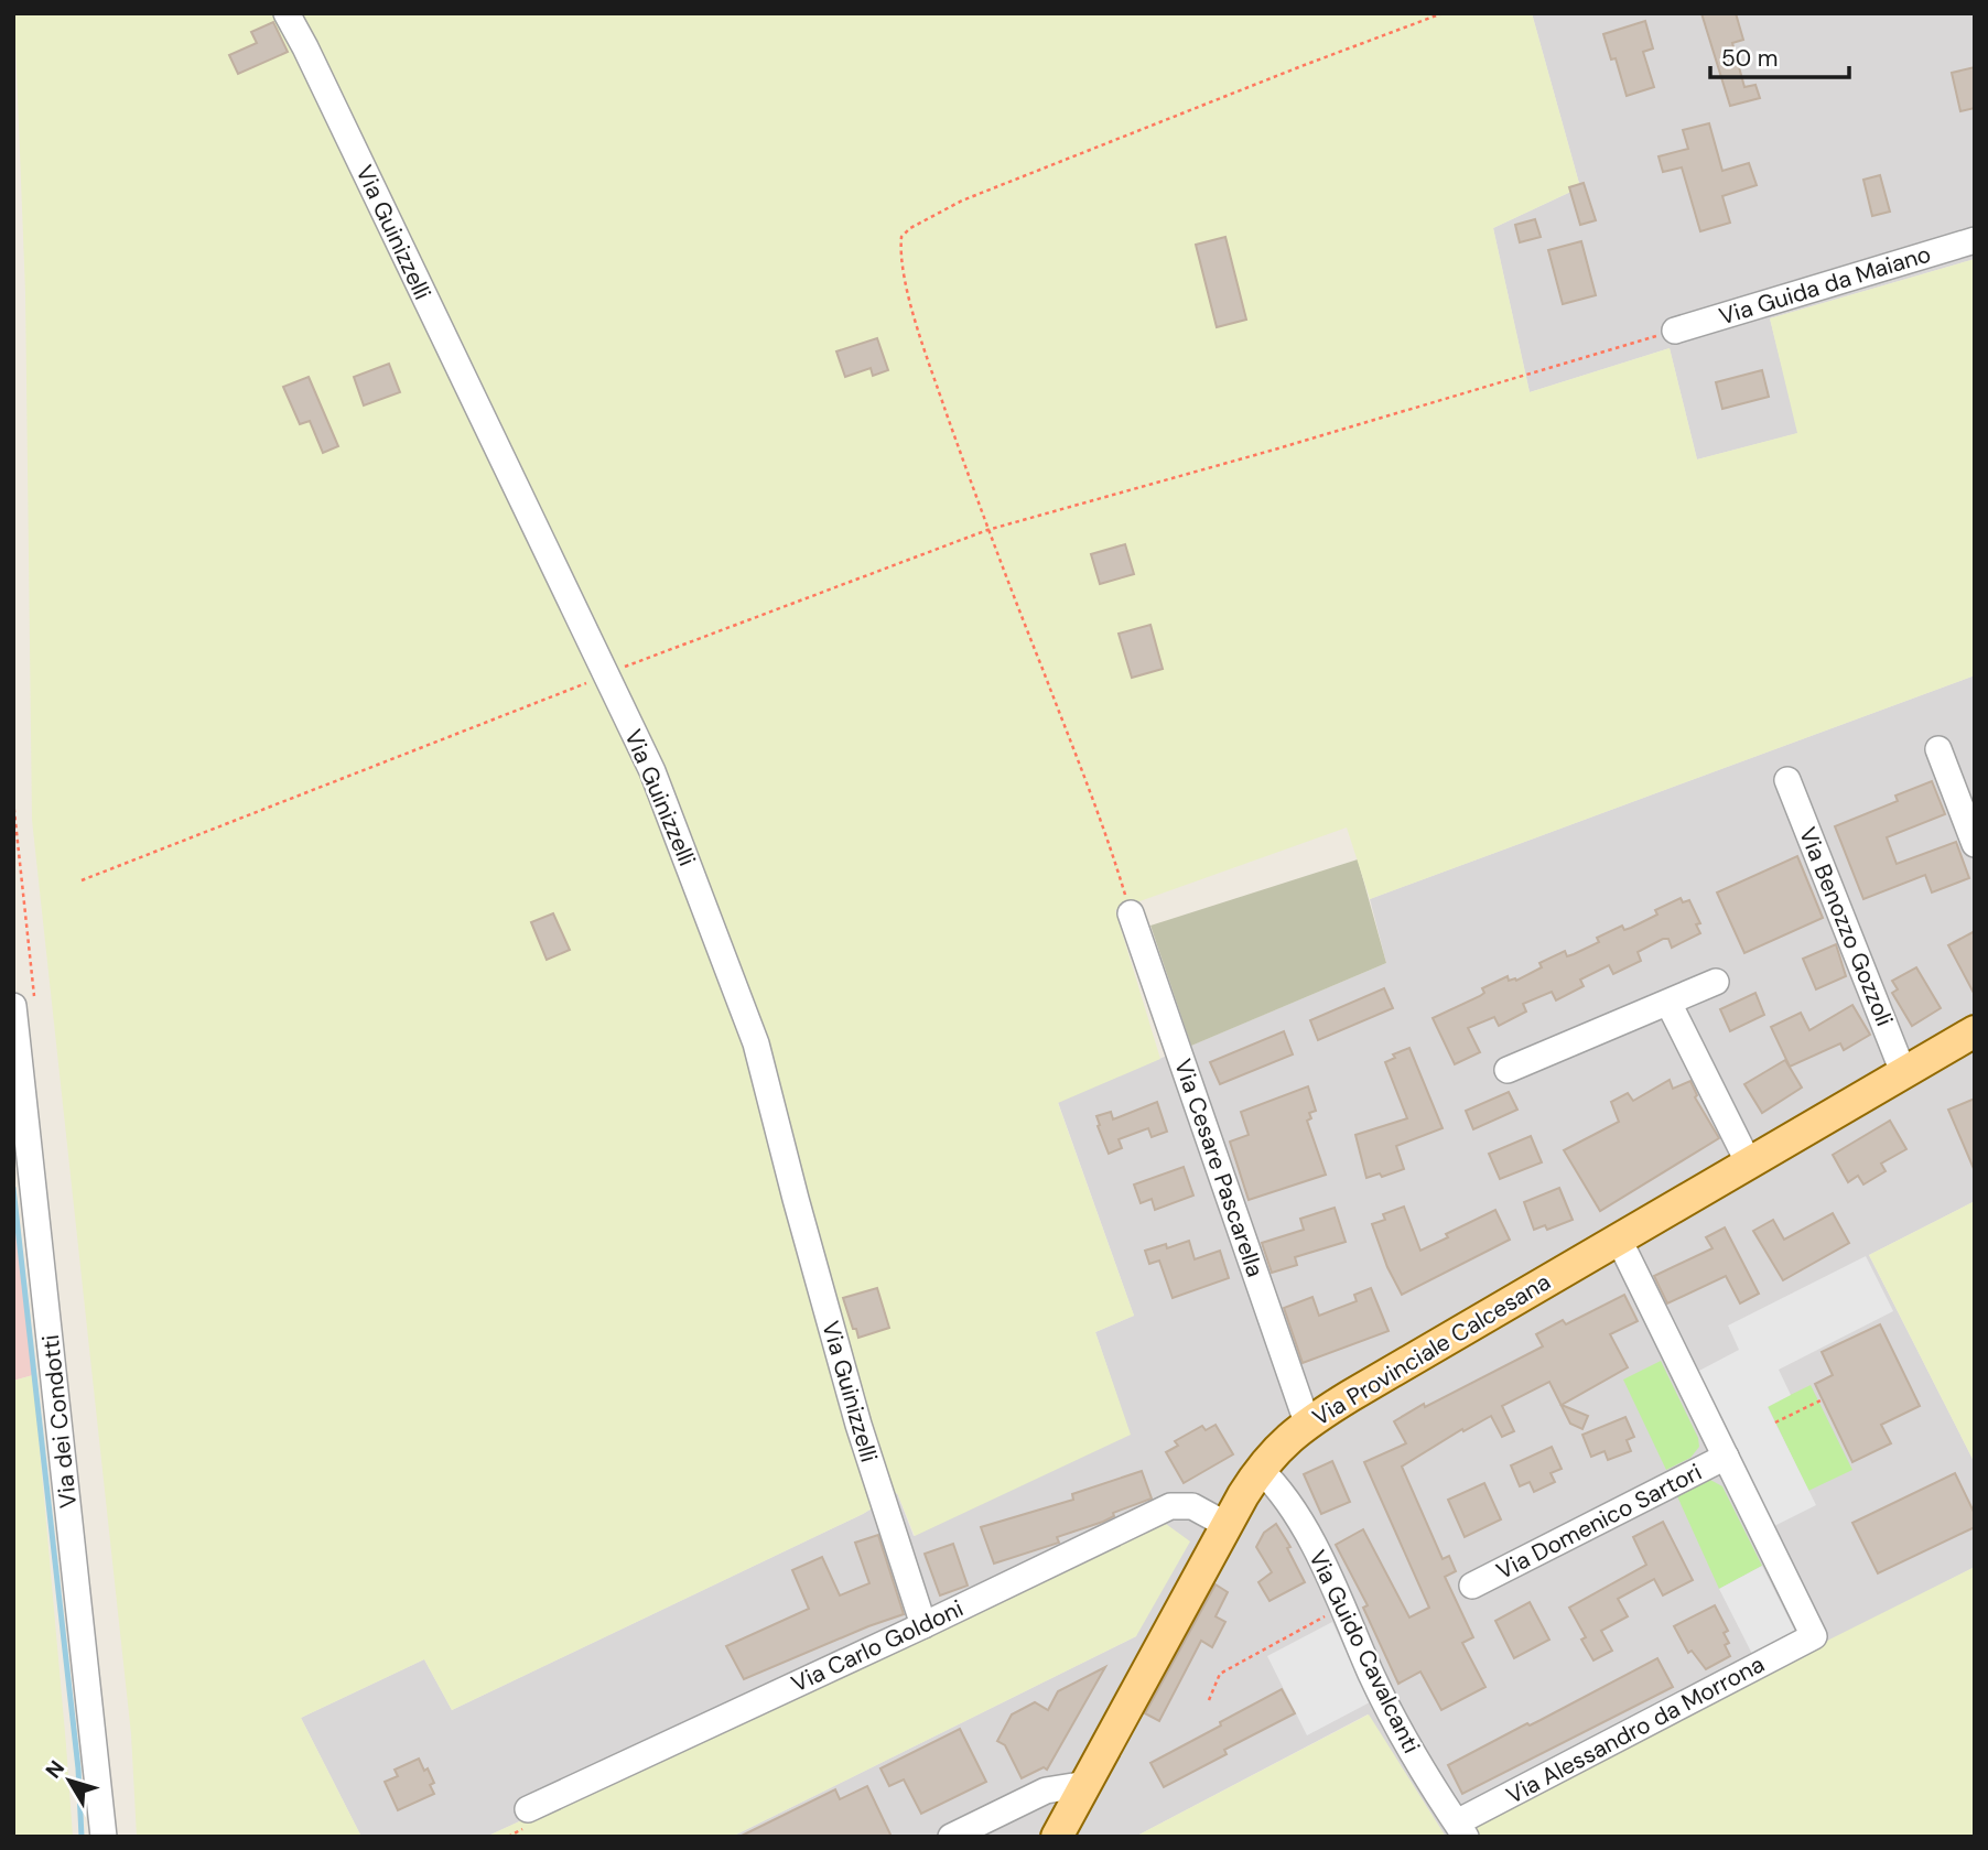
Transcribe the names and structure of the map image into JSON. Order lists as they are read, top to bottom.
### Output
{
  "streets": {
    "main road": ["Via Provinciale Calcesana"],
    "street": [
      "Via Guinizzelli",
      "Via Guida da Maiano",
      "Via Benozzo Gozzoli",
      "Via Cesare Pascarella",
      "Via dei Condotti",
      "Via Domenico Sartori",
      "Via Carlo Goldoni",
      "Via Guido Cavalcanti",
      "Via Alessandro da Morrona"
    ]
  },
  "crossings": [
    ["Via Guinizzelli", "Via Carlo Goldoni"],
    ["Via Benozzo Gozzoli", "Via Provinciale Calcesana"],
    ["Via Cesare Pascarella", "Via Provinciale Calcesana"],
    ["Via Provinciale Calcesana", "Via Domenico Sartori"],
    ["Via Provinciale Calcesana", "Via Carlo Goldoni"],
    ["Via Provinciale Calcesana", "Via Guido Cavalcanti"],
    ["Via Domenico Sartori", "Via Alessandro da Morrona"],
    ["Via Guido Cavalcanti", "Via Alessandro da Morrona"]
  ],
  "scale_bar": "50 m",
  "north": "top left"
}
